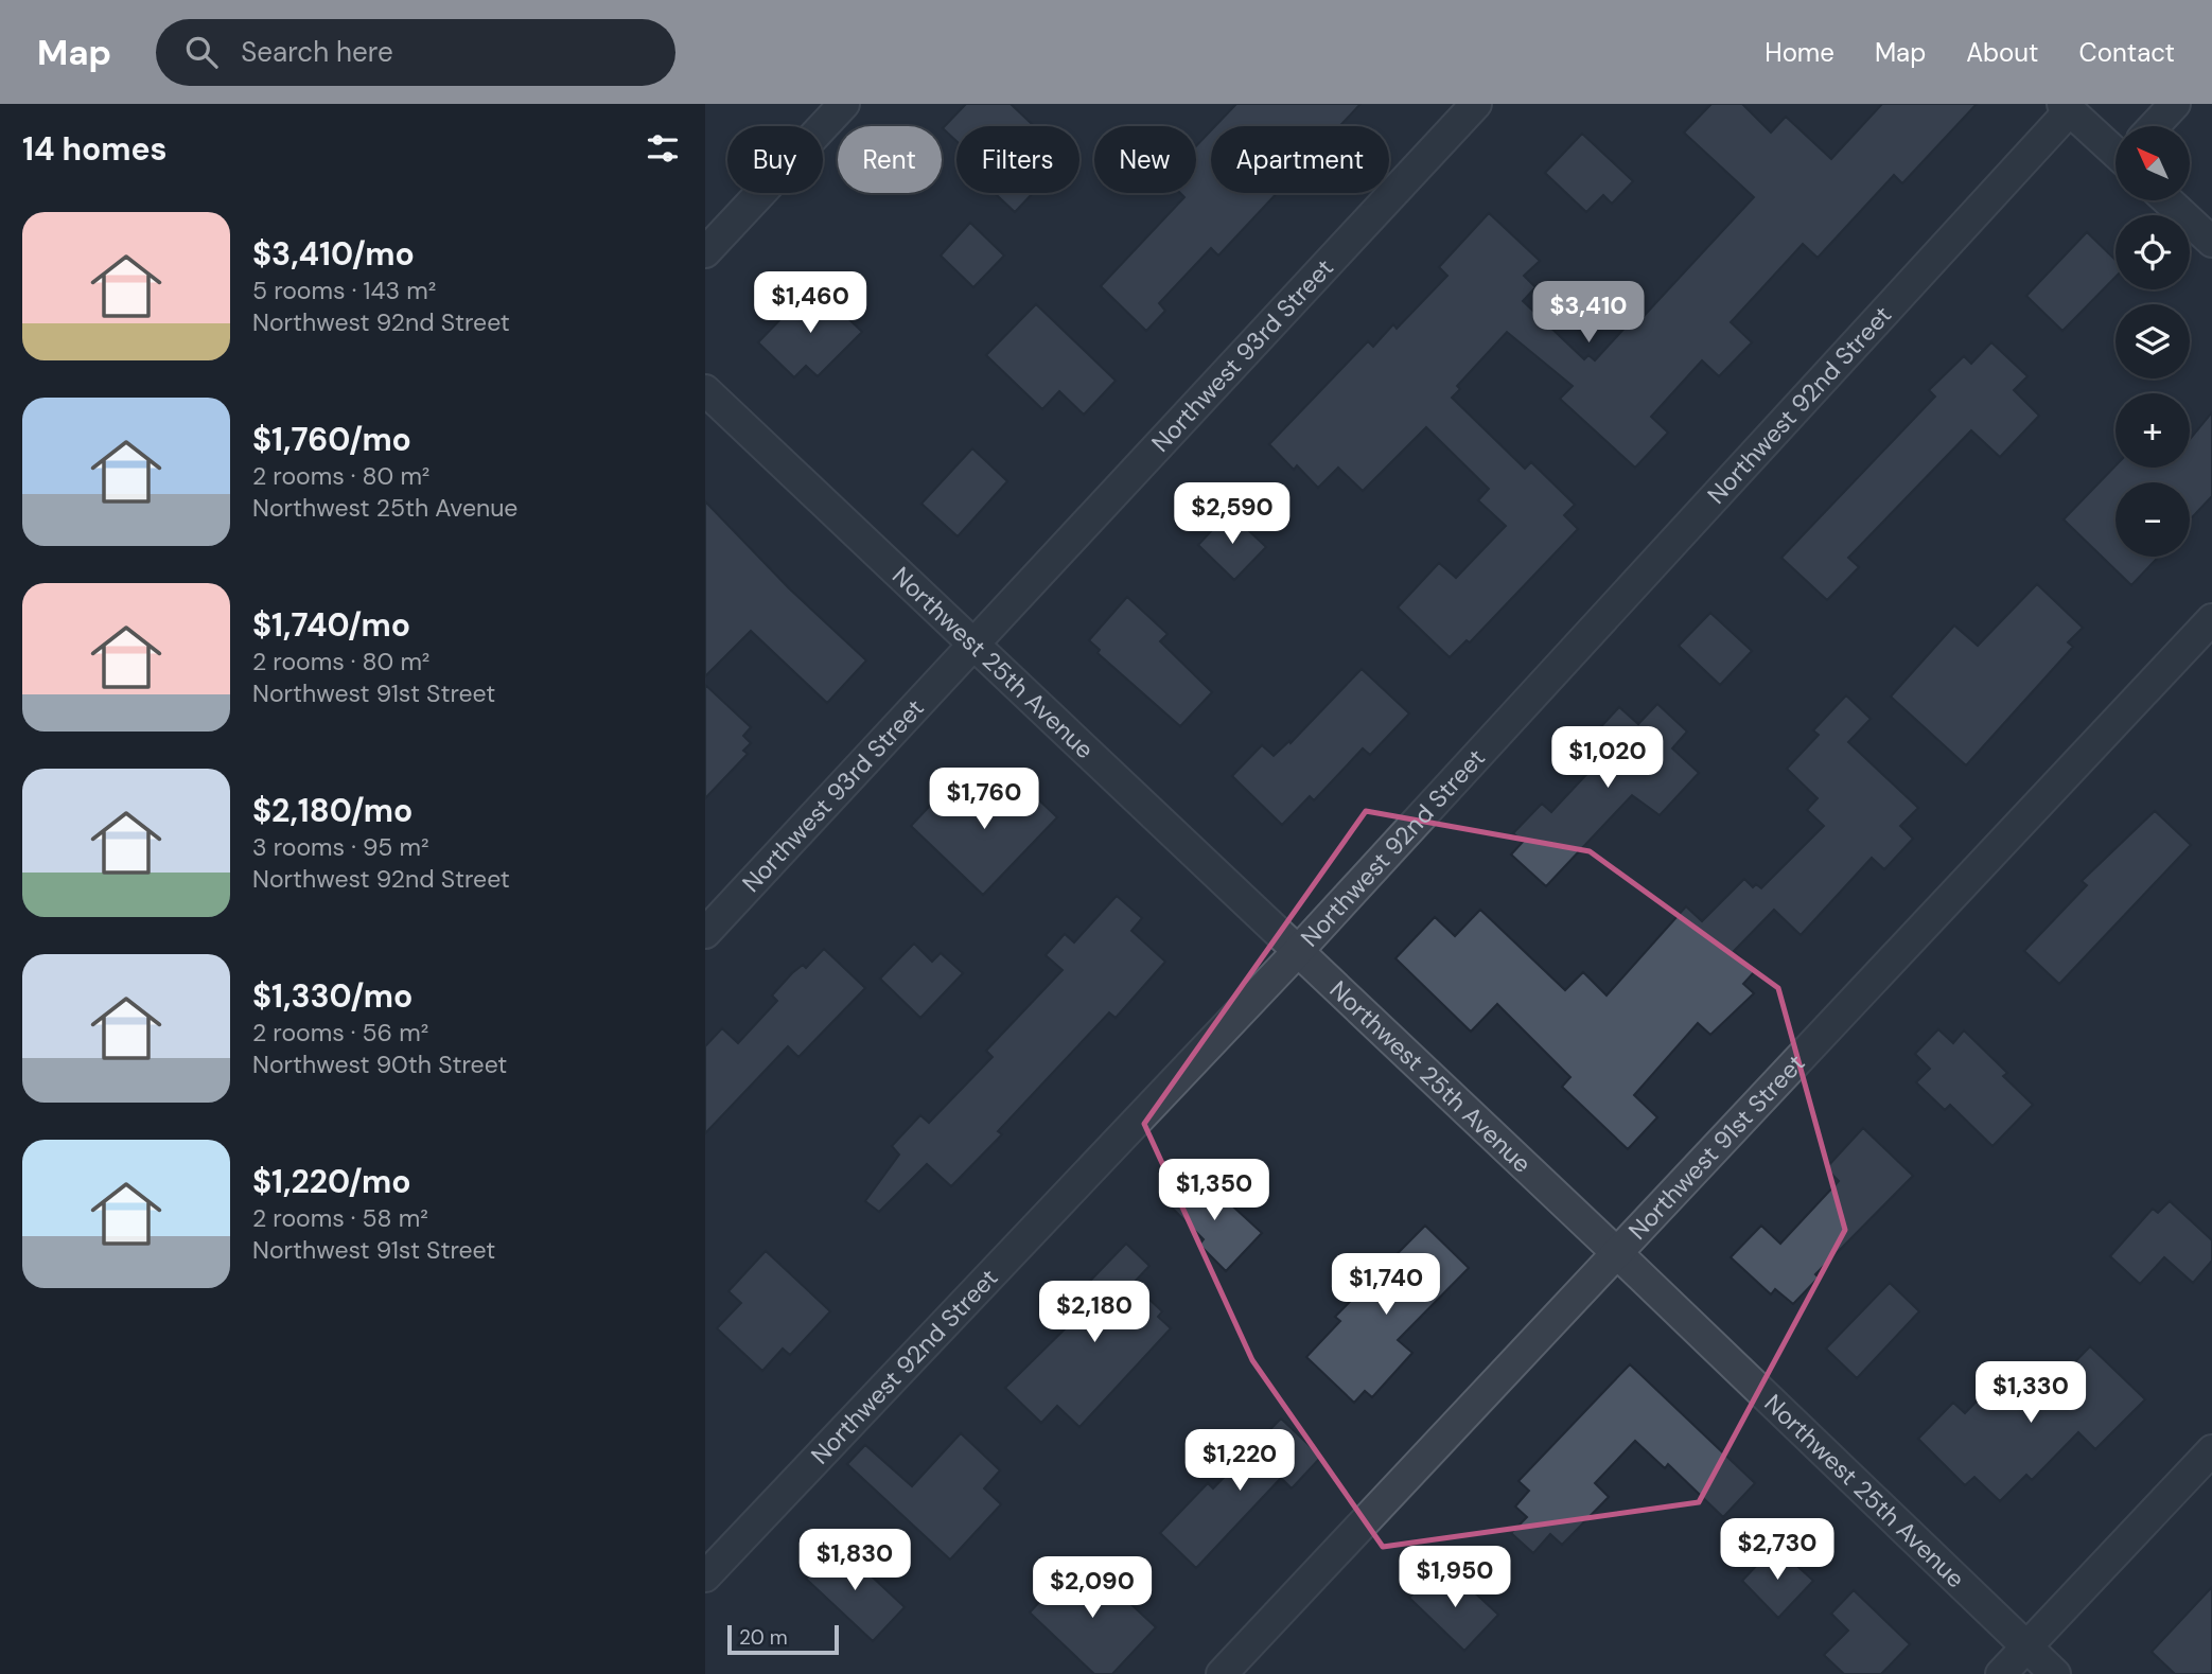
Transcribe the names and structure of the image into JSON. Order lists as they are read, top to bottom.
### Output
{
  "streets": {
    "street": [
      "Northwest 93rd Street",
      "Northwest 92nd Street",
      "Northwest 25th Avenue",
      "Northwest 91st Street"
    ]
  },
  "crossings": [
    ["Northwest 93rd Street", "Northwest 25th Avenue"],
    ["Northwest 92nd Street", "Northwest 25th Avenue"],
    ["Northwest 25th Avenue", "Northwest 91st Street"]
  ],
  "scale_bar": "20 m",
  "north": "top left",
  "page": {
    "header": "Map",
    "search": "Search here",
    "nav": [
      "Home",
      "Map",
      "About",
      "Contact"
    ],
    "heading": "14 homes",
    "map_buttons": ["+", "−"],
    "chip": [
      "Buy",
      "Rent",
      "Filters",
      "New",
      "Apartment"
    ],
    "list": [
      {
        "name": "$3,410/mo",
        "note": "5 rooms · 143 m² · Northwest 92nd Street"
      },
      {
        "name": "$1,760/mo",
        "note": "2 rooms · 80 m² · Northwest 25th Avenue"
      },
      {
        "name": "$1,740/mo",
        "note": "2 rooms · 80 m² · Northwest 91st Street"
      },
      {
        "name": "$2,180/mo",
        "note": "3 rooms · 95 m² · Northwest 92nd Street"
      },
      {
        "name": "$1,330/mo",
        "note": "2 rooms · 56 m² · Northwest 90th Street"
      },
      {
        "name": "$1,220/mo",
        "note": "2 rooms · 58 m² · Northwest 91st Street"
      }
    ],
    "price": [
      "$1,460",
      "$3,410",
      "$2,590",
      "$1,020",
      "$1,760",
      "$1,350",
      "$1,740",
      "$2,180",
      "$1,330",
      "$1,220",
      "$2,730",
      "$1,830",
      "$1,950",
      "$2,090"
    ],
    "scale": "20 m"
  }
}
